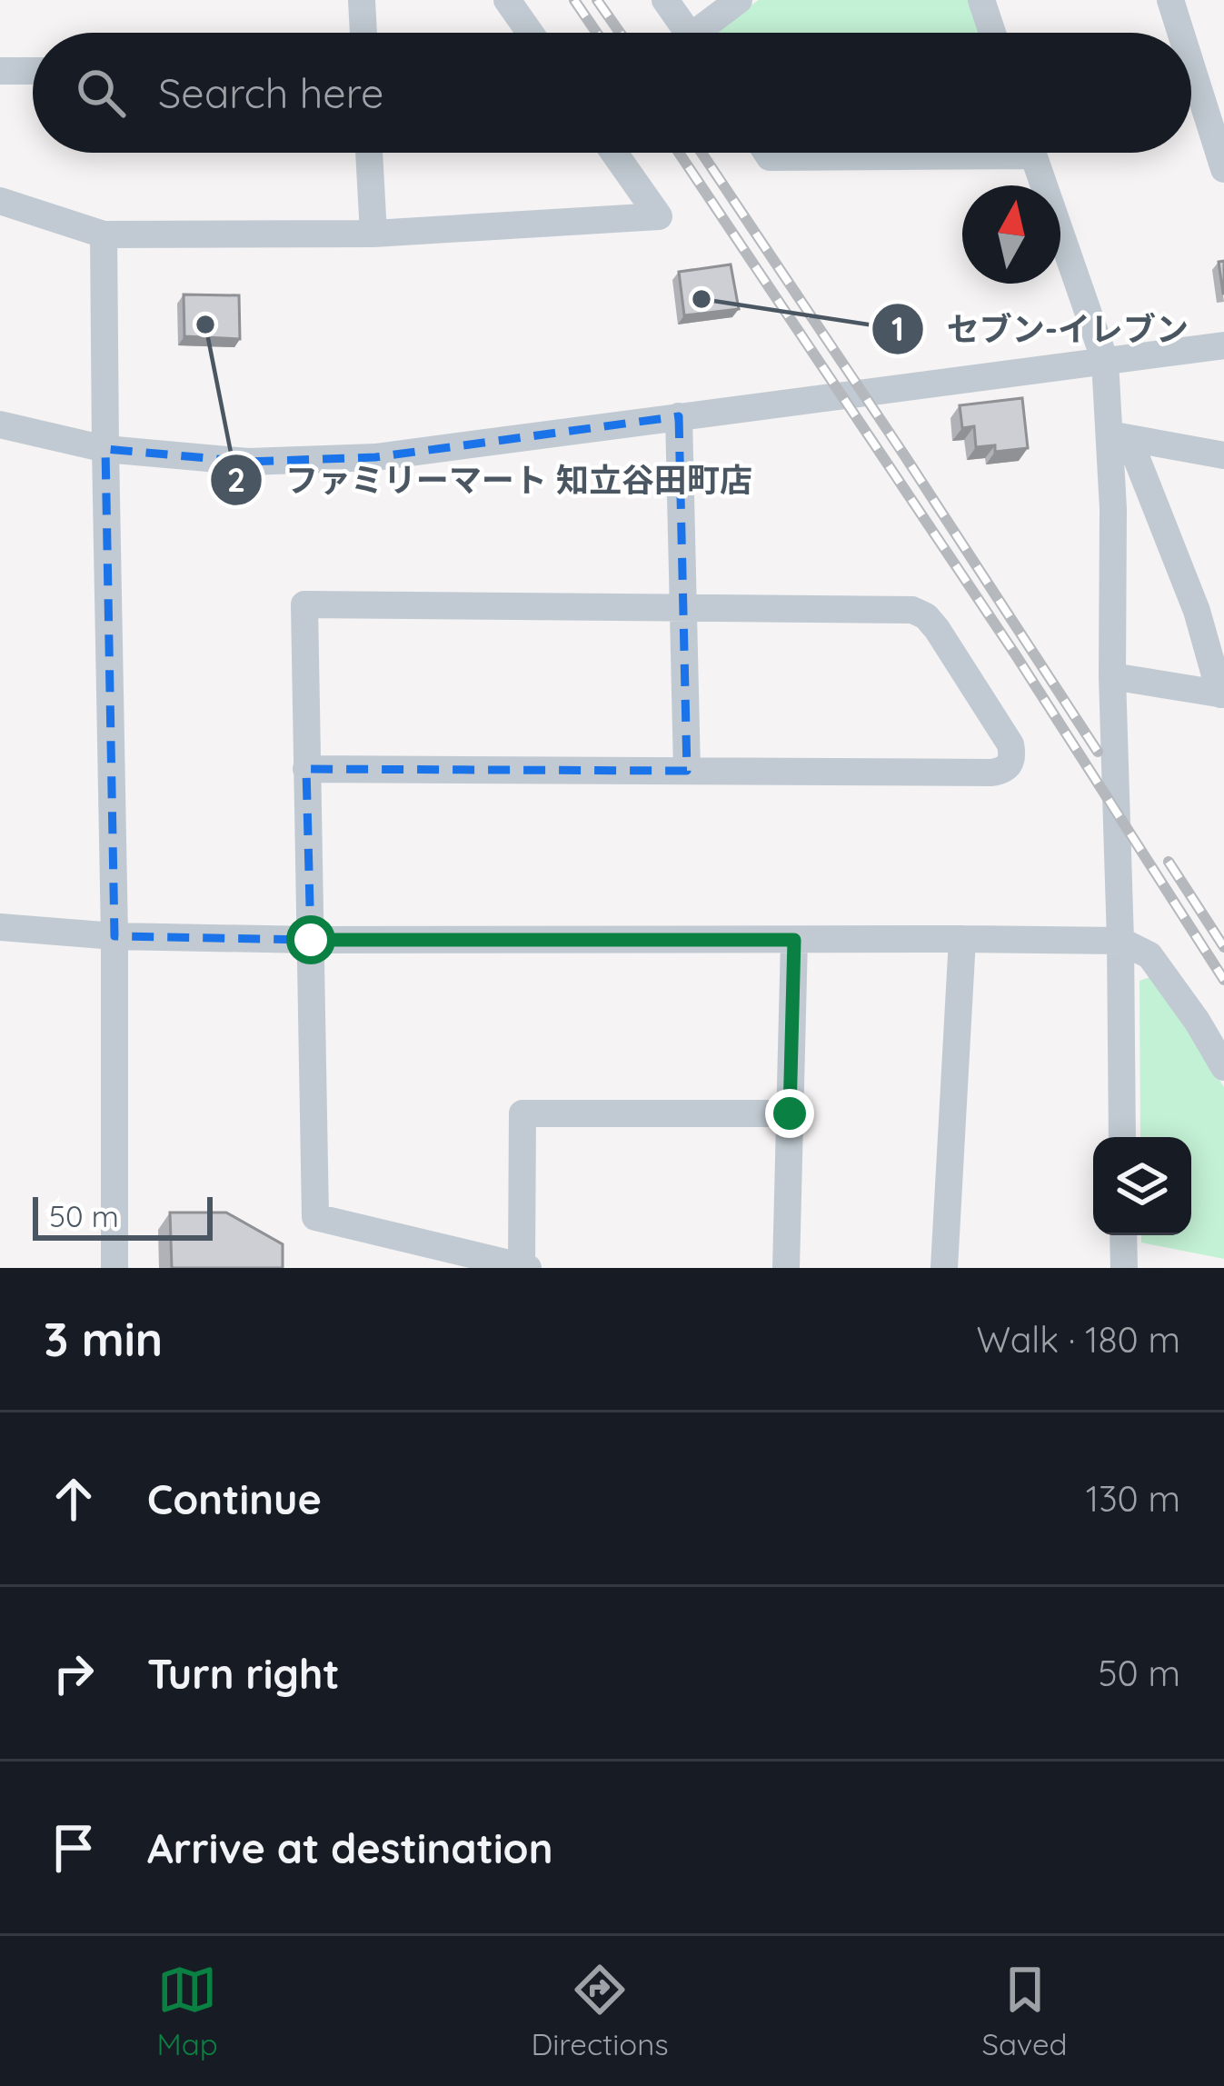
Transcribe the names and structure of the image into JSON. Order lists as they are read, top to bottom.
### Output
{
  "places": ["セブン-イレブン", "ファミリーマート 知立谷田町店"],
  "scale_bar": "50 m",
  "north": "top",
  "page": {
    "search": "Search here",
    "scale": "50 m",
    "heading": ["3 min", "Walk · 180 m"],
    "list": [
      ["Continue", "130 m"],
      ["Turn right", "50 m"],
      "Arrive at destination"
    ],
    "nav": ["Map", "Directions", "Saved"]
  }
}
